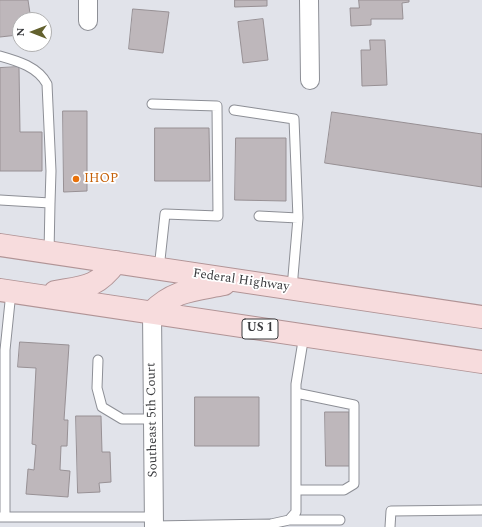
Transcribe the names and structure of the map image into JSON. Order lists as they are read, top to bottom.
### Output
{
  "streets": {
    "main road": ["Federal Highway", "US 1"],
    "street": ["Southeast 5th Court"]
  },
  "crossings": [
    ["US 1", "Southeast 5th Court"]
  ],
  "places": ["IHOP"],
  "north": "left"
}
